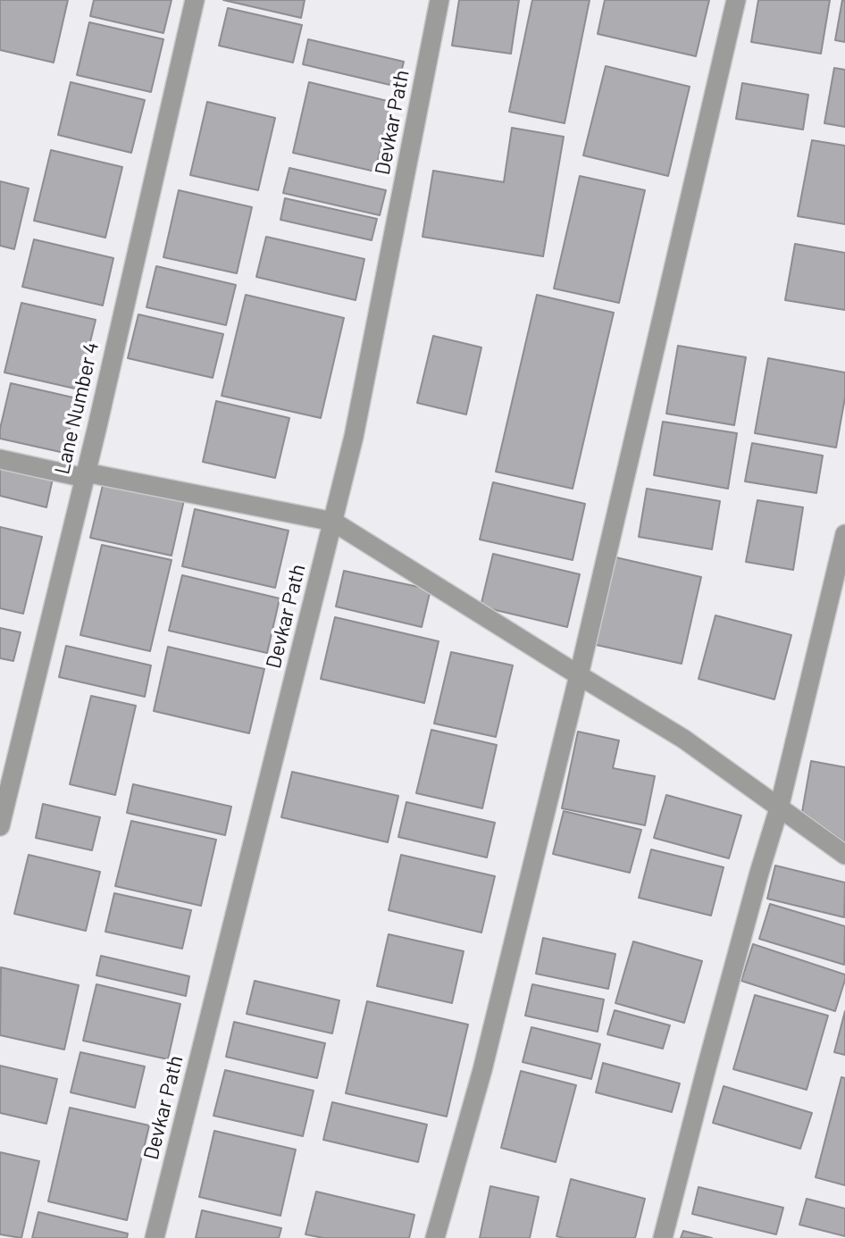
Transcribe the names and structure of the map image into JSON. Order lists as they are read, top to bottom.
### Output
{
  "streets": {
    "street": ["Devkar Path", "Lane Number 4"]
  }
}
